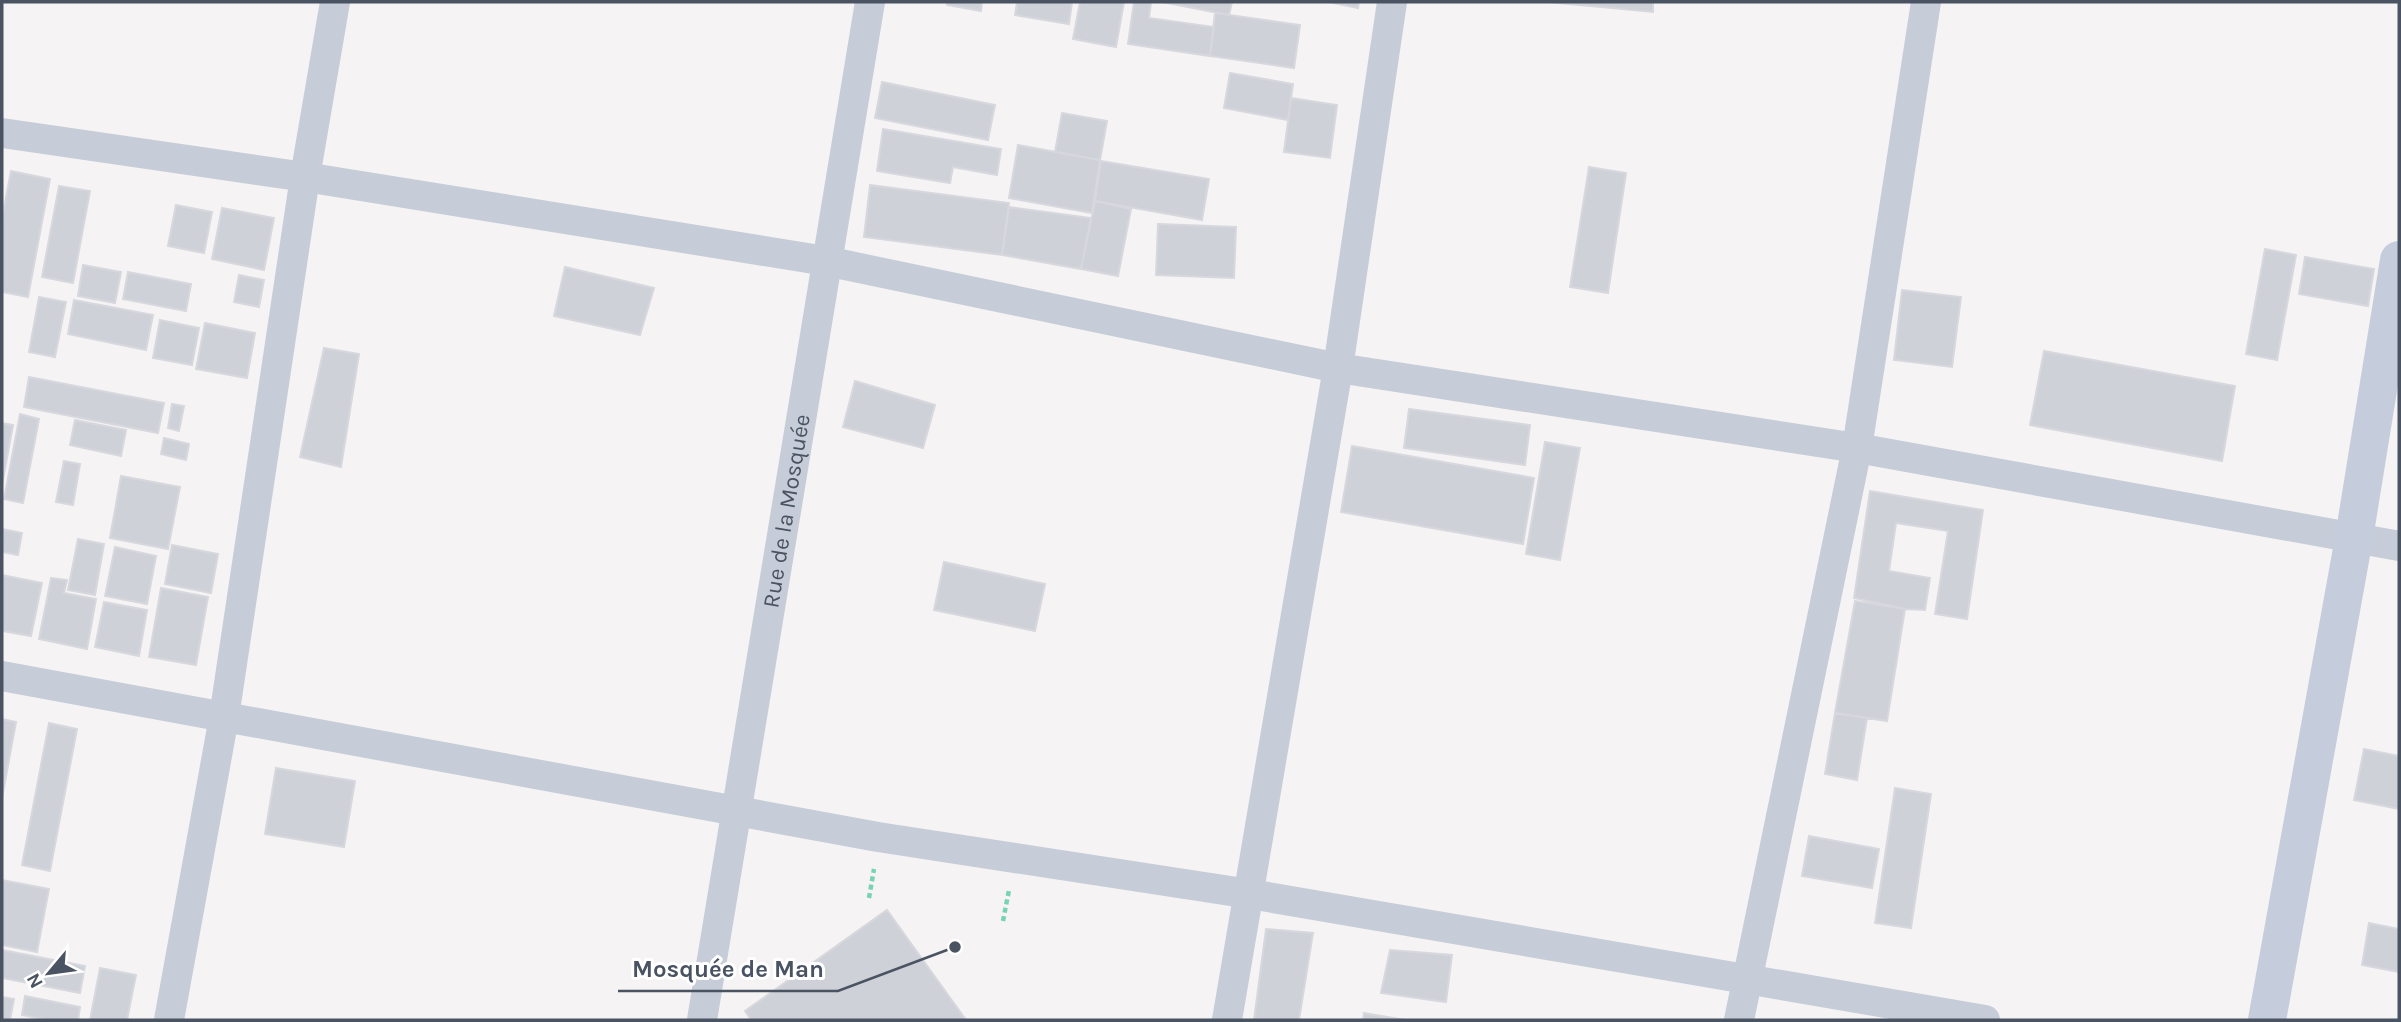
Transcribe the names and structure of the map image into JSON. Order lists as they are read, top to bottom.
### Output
{
  "streets": {
    "street": ["Rue de la Mosquée"]
  },
  "places": ["Mosquée de Man"],
  "north": "bottom left"
}
